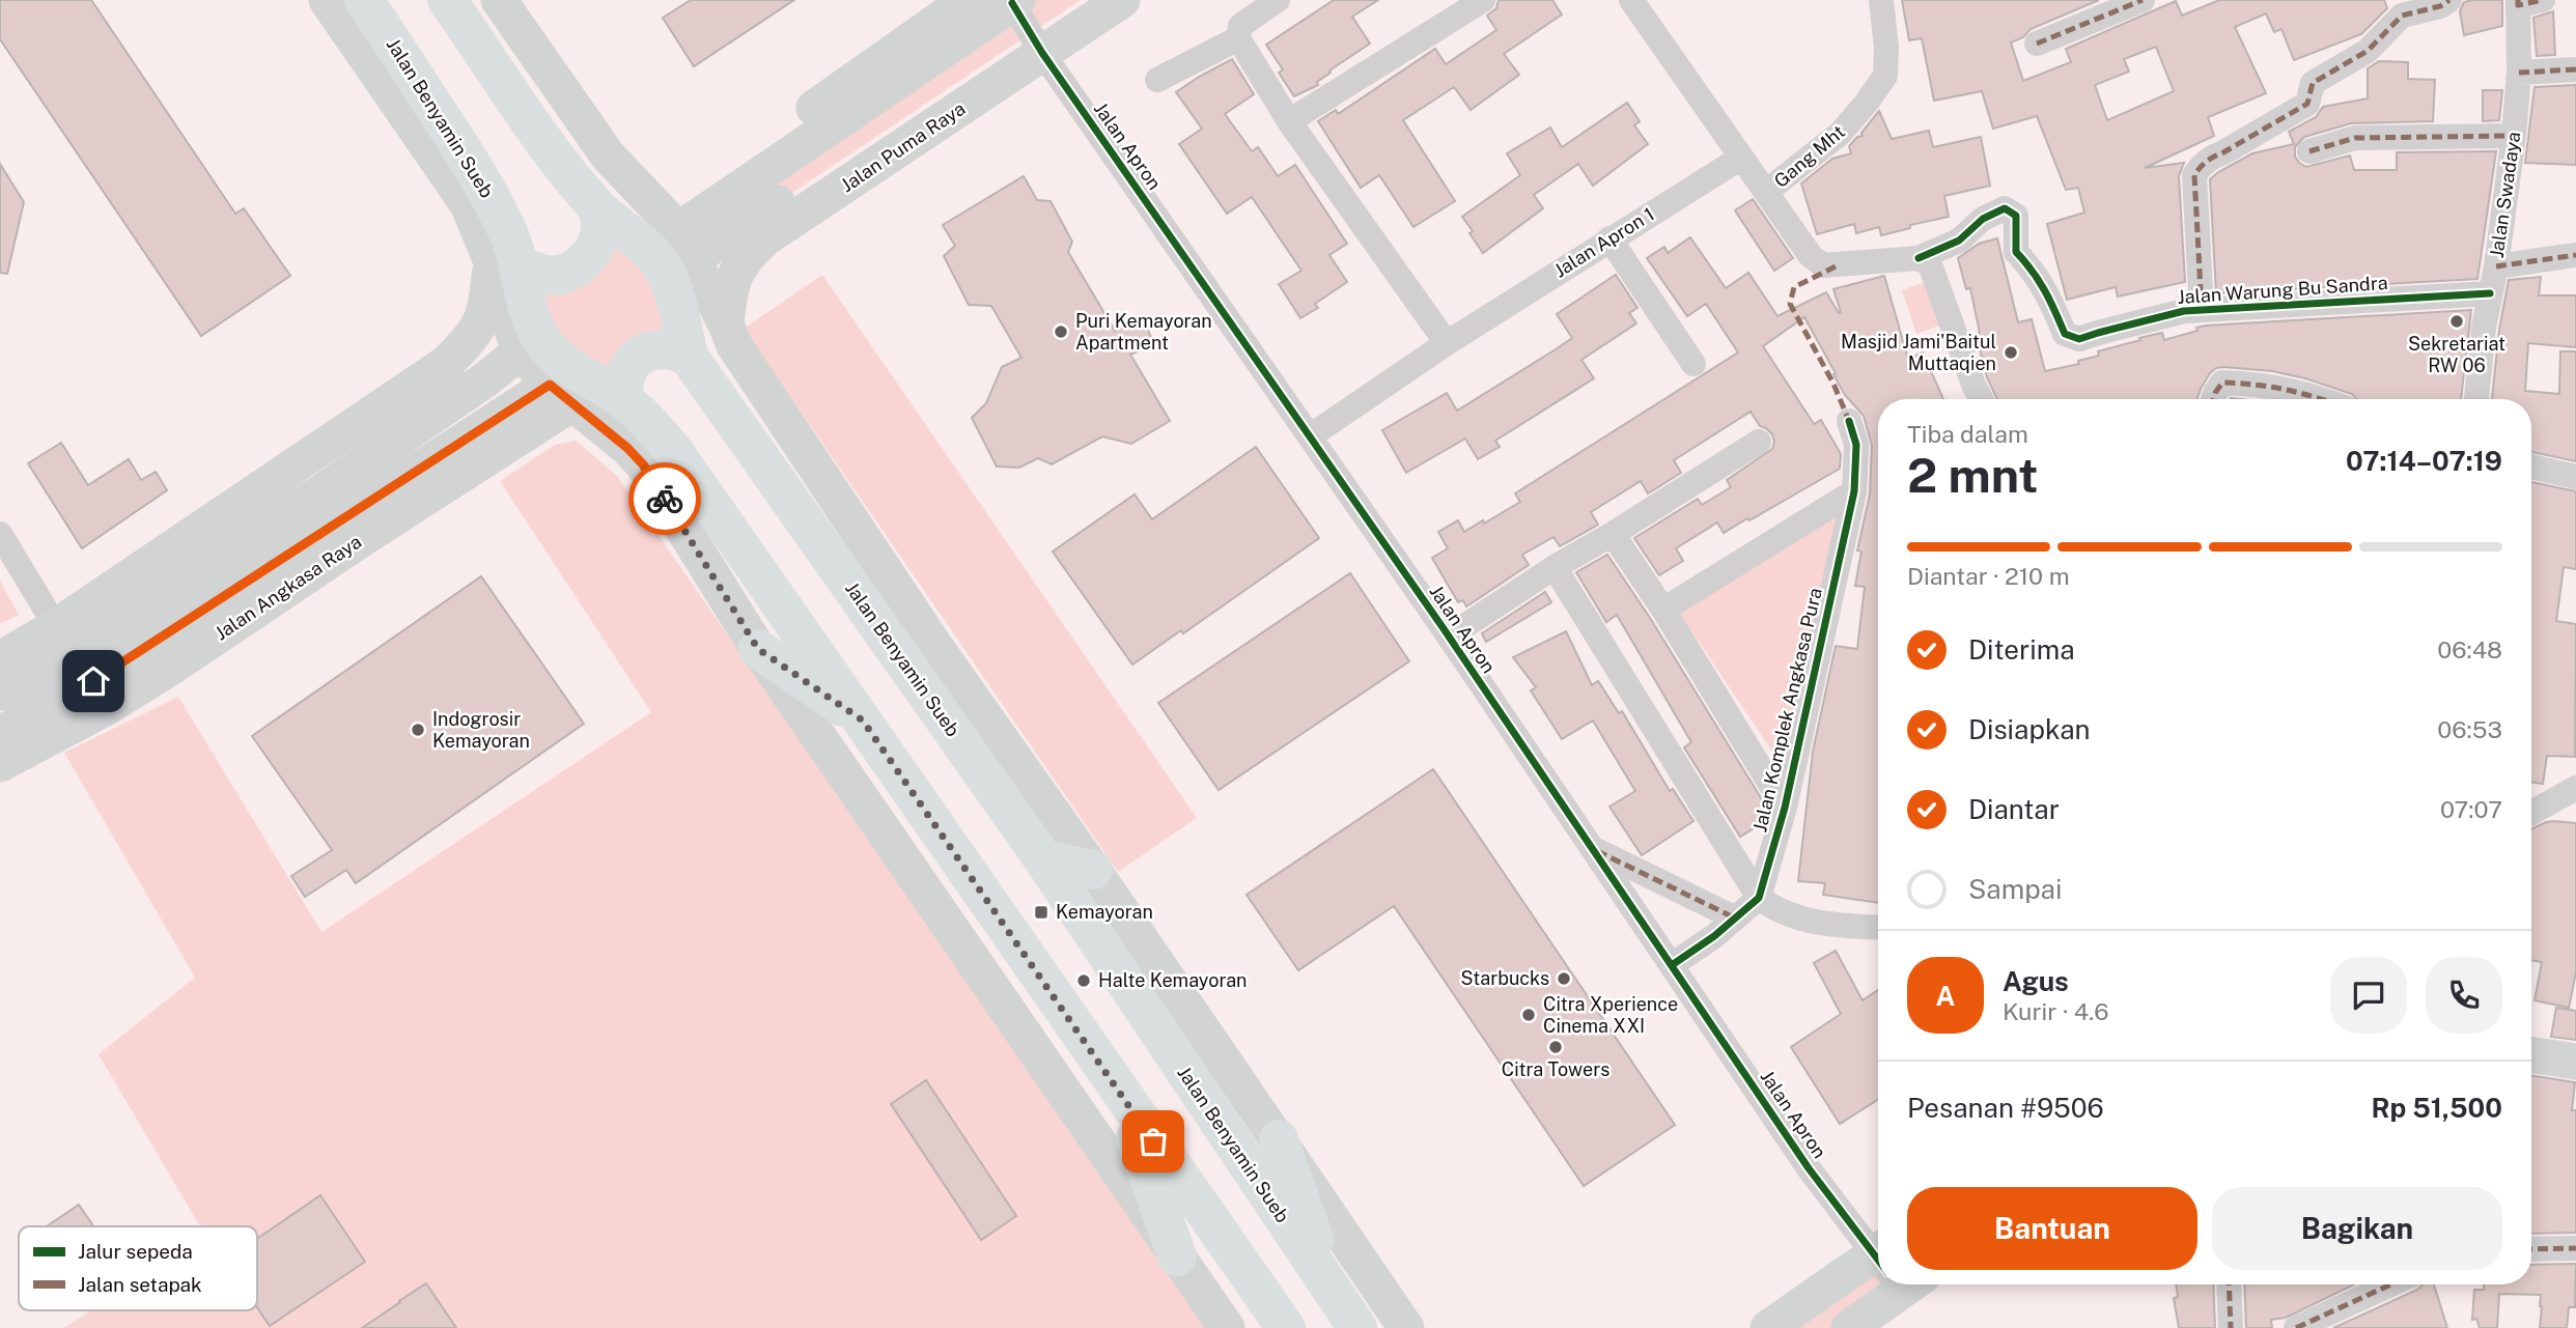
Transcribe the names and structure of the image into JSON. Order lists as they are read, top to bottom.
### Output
{
  "streets": {
    "main road": ["Jalan Benyamin Sueb", "Jalan Puma Raya", "Jalan Angkasa Raya"],
    "street": [
      "Jalan Apron",
      "Gang Mht",
      "Jalan Swadaya",
      "Jalan Apron 1",
      "Jalan Warung Bu Sandra",
      "Jalan Komplek Angkasa Pura"
    ]
  },
  "crossings": [
    ["Jalan Benyamin Sueb", "Jalan Puma Raya"],
    ["Jalan Benyamin Sueb", "Jalan Angkasa Raya"],
    ["Jalan Apron", "Jalan Puma Raya"],
    ["Jalan Apron", "Jalan Apron 1"],
    ["Jalan Swadaya", "Jalan Warung Bu Sandra"]
  ],
  "places": {
    "other": [
      "Sekretariat RW 06",
      "Puri Kemayoran Apartment",
      "Masjid Jami'Baitul Muttaqien",
      "Indogrosir Kemayoran",
      "Starbucks",
      "Halte Kemayoran",
      "Citra Xperience Cinema XXI",
      "Citra Towers"
    ],
    "transit": ["Kemayoran"]
  },
  "legend": ["Jalur sepeda", "Jalan setapak"],
  "page": {
    "heading": ["2 mnt", "Tiba dalam", "07:14–07:19"],
    "panel": [
      "Agus",
      "Kurir · 4.6",
      "Pesanan #9506",
      "Rp 51,500"
    ],
    "bar": "Diantar · 210 m",
    "list": [
      ["Diterima", "06:48"],
      ["Disiapkan", "06:53"],
      ["Diantar", "07:07"],
      "Sampai"
    ],
    "round": "A",
    "buttons": ["Bantuan", "Bagikan"]
  }
}
